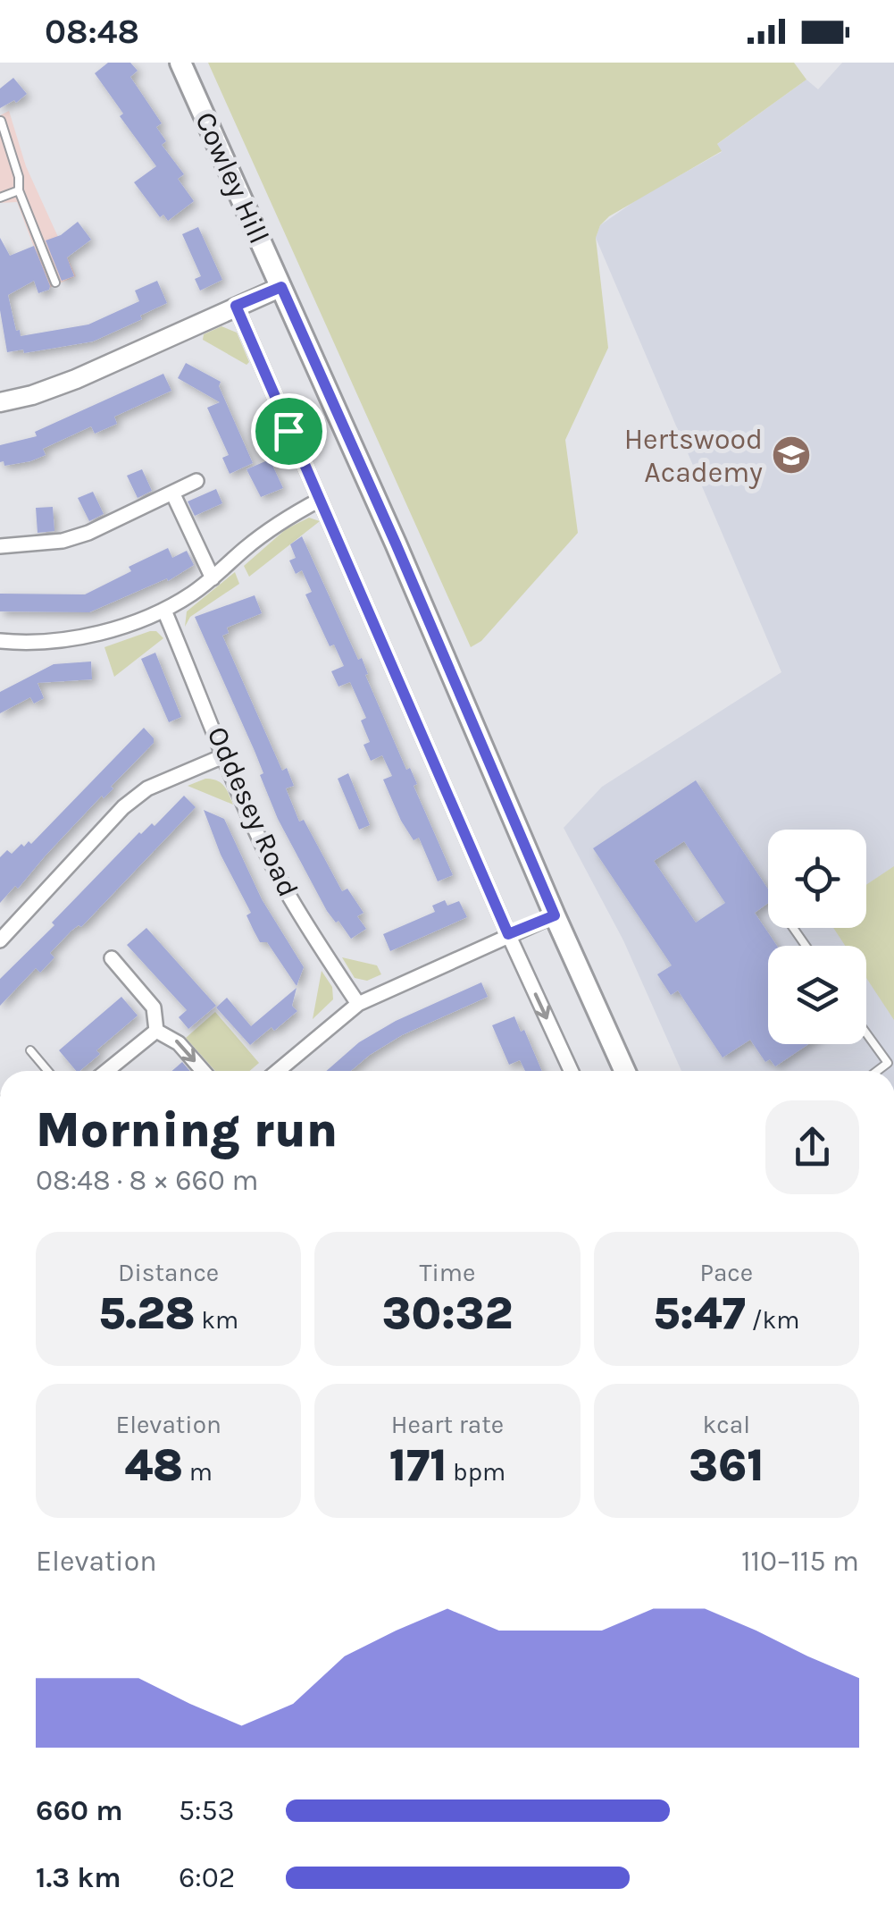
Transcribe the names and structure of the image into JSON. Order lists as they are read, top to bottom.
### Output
{
  "streets": {
    "main road": ["Cowley Hill"],
    "street": ["Oddesey Road"]
  },
  "places": {
    "school or university": ["Hertswood Academy"]
  },
  "page": {
    "status": "08:48",
    "heading": ["Morning run", "08:48 · 8 × 660 m"],
    "stats": [
      ["Distance", "5.28 km"],
      ["Time", "30:32"],
      ["Pace", "5:47 /km"],
      ["Elevation", "48 m"],
      ["Heart rate", "171 bpm"],
      ["kcal", "361"]
    ],
    "chart": ["Elevation", "110–115 m"],
    "list": [
      {
        "name": "660 m",
        "note": "5:53"
      },
      {
        "name": "1.3 km",
        "note": "6:02"
      }
    ]
  }
}
